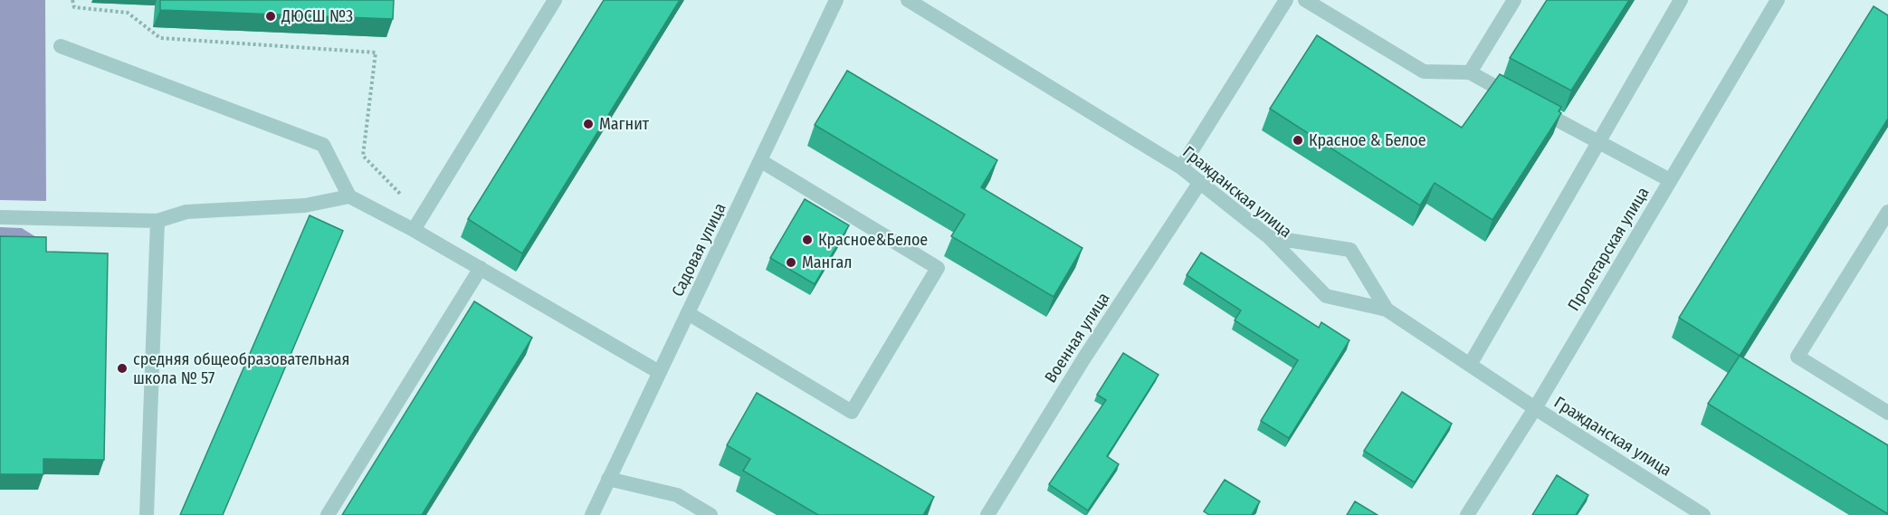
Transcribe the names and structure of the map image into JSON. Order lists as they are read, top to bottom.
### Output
{
  "streets": {
    "street": [
      "Гражданская улица",
      "Пролетарская улица",
      "Садовая улица",
      "Военная улица"
    ]
  },
  "crossings": [
    ["Гражданская улица", "Пролетарская улица"],
    ["Гражданская улица", "Военная улица"]
  ],
  "places": [
    "ДЮСШ №3",
    "Магнит",
    "Красное & Белое",
    "Красное&Белое",
    "Мангал",
    "средняя общеобразовательная школа № 57"
  ]
}
